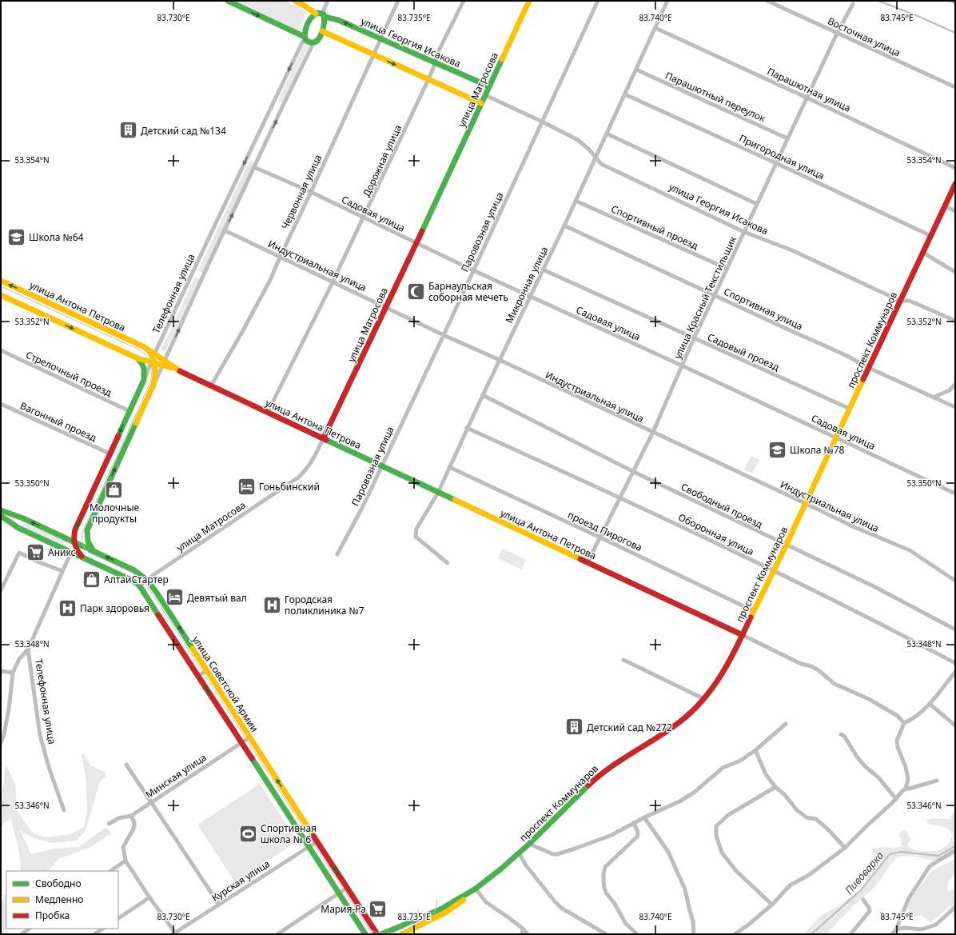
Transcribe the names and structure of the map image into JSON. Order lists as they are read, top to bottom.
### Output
{
  "streets": {
    "street": [
      "Восточная улица",
      "улица Георгия Исакова",
      "улица Матросова",
      "Парашютная улица",
      "Парашютный переулок",
      "Пригородная улица",
      "Дорожная улица",
      "Червонная улица",
      "Садовая улица",
      "Спортивный проезд",
      "Паровозная улица",
      "Индустриальная улица",
      "Микронная улица",
      "Телефонная улица",
      "улица Красный Текстильщик",
      "улица Антона Петрова",
      "Спортивная улица",
      "проспект Коммунаров",
      "Садовый проезд",
      "Стрелочный проезд",
      "Вагонный проезд",
      "Свободный проезд",
      "проезд Пирогова",
      "Оборонная улица",
      "улица Советской Армии",
      "Минская улица",
      "Курская улица"
    ]
  },
  "crossings": [
    ["Восточная улица", "улица Красный Текстильщик"],
    ["улица Георгия Исакова", "улица Матросова"],
    ["улица Георгия Исакова", "Дорожная улица"],
    ["улица Георгия Исакова", "Червонная улица"],
    ["улица Георгия Исакова", "Паровозная улица"],
    ["улица Георгия Исакова", "Микронная улица"],
    ["улица Георгия Исакова", "улица Красный Текстильщик"],
    ["улица Георгия Исакова", "проспект Коммунаров"],
    ["улица Матросова", "Садовая улица"],
    ["улица Матросова", "Индустриальная улица"],
    ["улица Матросова", "улица Антона Петрова"],
    ["улица Матросова", "улица Советской Армии"],
    ["Парашютная улица", "Микронная улица"],
    ["Парашютная улица", "улица Красный Текстильщик"],
    ["Парашютный переулок", "Микронная улица"],
    ["Парашютный переулок", "улица Красный Текстильщик"],
    ["Пригородная улица", "Микронная улица"],
    ["Пригородная улица", "улица Красный Текстильщик"],
    ["Пригородная улица", "проспект Коммунаров"],
    ["Дорожная улица", "Садовая улица"],
    ["Дорожная улица", "Индустриальная улица"],
    ["Дорожная улица", "улица Антона Петрова"],
    ["Червонная улица", "Садовая улица"],
    ["Червонная улица", "Индустриальная улица"],
    ["Червонная улица", "улица Антона Петрова"],
    ["Садовая улица", "Паровозная улица"],
    ["Садовая улица", "Микронная улица"],
    ["Садовая улица", "Телефонная улица"],
    ["Садовая улица", "улица Красный Текстильщик"],
    ["Садовая улица", "проспект Коммунаров"],
    ["Спортивный проезд", "Микронная улица"],
    ["Спортивный проезд", "улица Красный Текстильщик"],
    ["Паровозная улица", "Индустриальная улица"],
    ["Паровозная улица", "улица Антона Петрова"],
    ["Индустриальная улица", "Микронная улица"],
    ["Индустриальная улица", "Телефонная улица"],
    ["Индустриальная улица", "улица Красный Текстильщик"],
    ["Индустриальная улица", "проспект Коммунаров"],
    ["Микронная улица", "улица Антона Петрова"],
    ["Микронная улица", "Спортивная улица"],
    ["Микронная улица", "Садовый проезд"],
    ["Микронная улица", "Свободный проезд"],
    ["Микронная улица", "проезд Пирогова"],
    ["Микронная улица", "Оборонная улица"],
    ["Телефонная улица", "улица Антона Петрова"],
    ["Телефонная улица", "Стрелочный проезд"],
    ["Телефонная улица", "Вагонный проезд"],
    ["Телефонная улица", "улица Советской Армии"],
    ["улица Красный Текстильщик", "улица Антона Петрова"],
    ["улица Красный Текстильщик", "Спортивная улица"],
    ["улица Красный Текстильщик", "Садовый проезд"],
    ["улица Красный Текстильщик", "Свободный проезд"],
    ["улица Красный Текстильщик", "проезд Пирогова"],
    ["улица Красный Текстильщик", "Оборонная улица"],
    ["улица Антона Петрова", "проспект Коммунаров"],
    ["Спортивная улица", "проспект Коммунаров"],
    ["проспект Коммунаров", "Садовый проезд"],
    ["проспект Коммунаров", "Свободный проезд"],
    ["проспект Коммунаров", "проезд Пирогова"],
    ["проспект Коммунаров", "Оборонная улица"],
    ["улица Советской Армии", "Минская улица"],
    ["улица Советской Армии", "Курская улица"]
  ],
  "water": ["Пивоварка"],
  "places": {
    "building": ["Детский сад №134", "Детский сад №272"],
    "school or university": ["Школа №64", "Школа №78"],
    "mosque": ["Барнаульская соборная мечеть"],
    "hotel": ["Гоньбинский", "Девятый вал"],
    "shop": ["Молочные продукты", "АлтайСтартер"],
    "supermarket": ["Аникс", "Мария-Ра"],
    "hospital": ["Городская поликлиника №7", "Парк здоровья"],
    "sports": ["Спортивная школа № 6"]
  },
  "legend": ["Свободно", "Медленно", "Пробка"],
  "coordinates": [
    "83.730°E",
    "83.735°E",
    "83.740°E",
    "83.745°E",
    "53.354°N",
    "53.352°N",
    "53.350°N",
    "53.348°N",
    "53.346°N"
  ]
}
